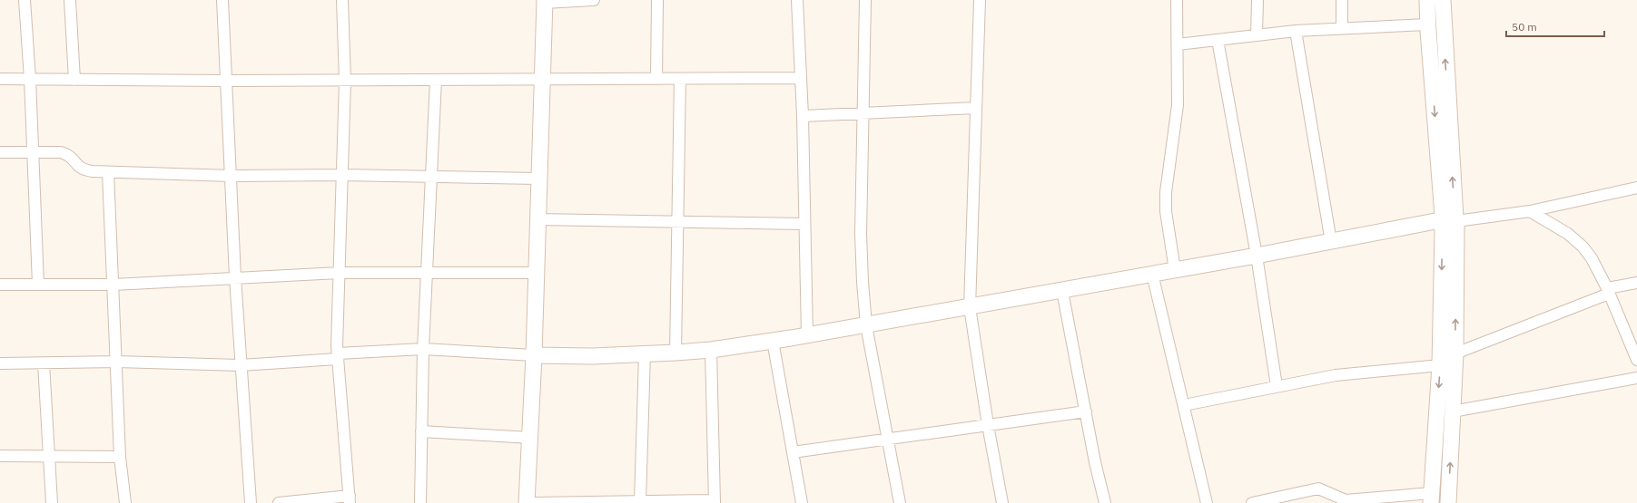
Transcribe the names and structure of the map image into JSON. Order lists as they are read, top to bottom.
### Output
{
  "scale_bar": "50 m"
}
